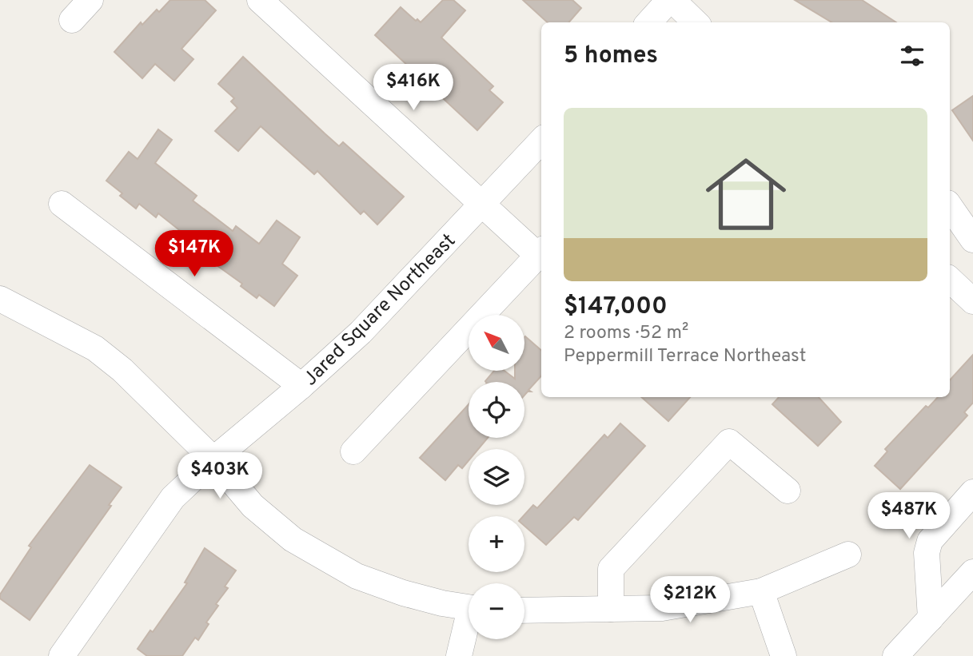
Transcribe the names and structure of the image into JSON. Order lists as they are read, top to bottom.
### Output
{
  "streets": {
    "street": ["Jared Square Northeast"]
  },
  "north": "top left",
  "page": {
    "heading": "5 homes",
    "price": [
      "$416K",
      "$147K",
      "$403K",
      "$487K",
      "$212K"
    ],
    "list": [
      {
        "name": "$147,000",
        "note": "2 rooms · 52 m² · Peppermill Terrace Northeast"
      }
    ],
    "map_buttons": ["+", "−"]
  }
}
